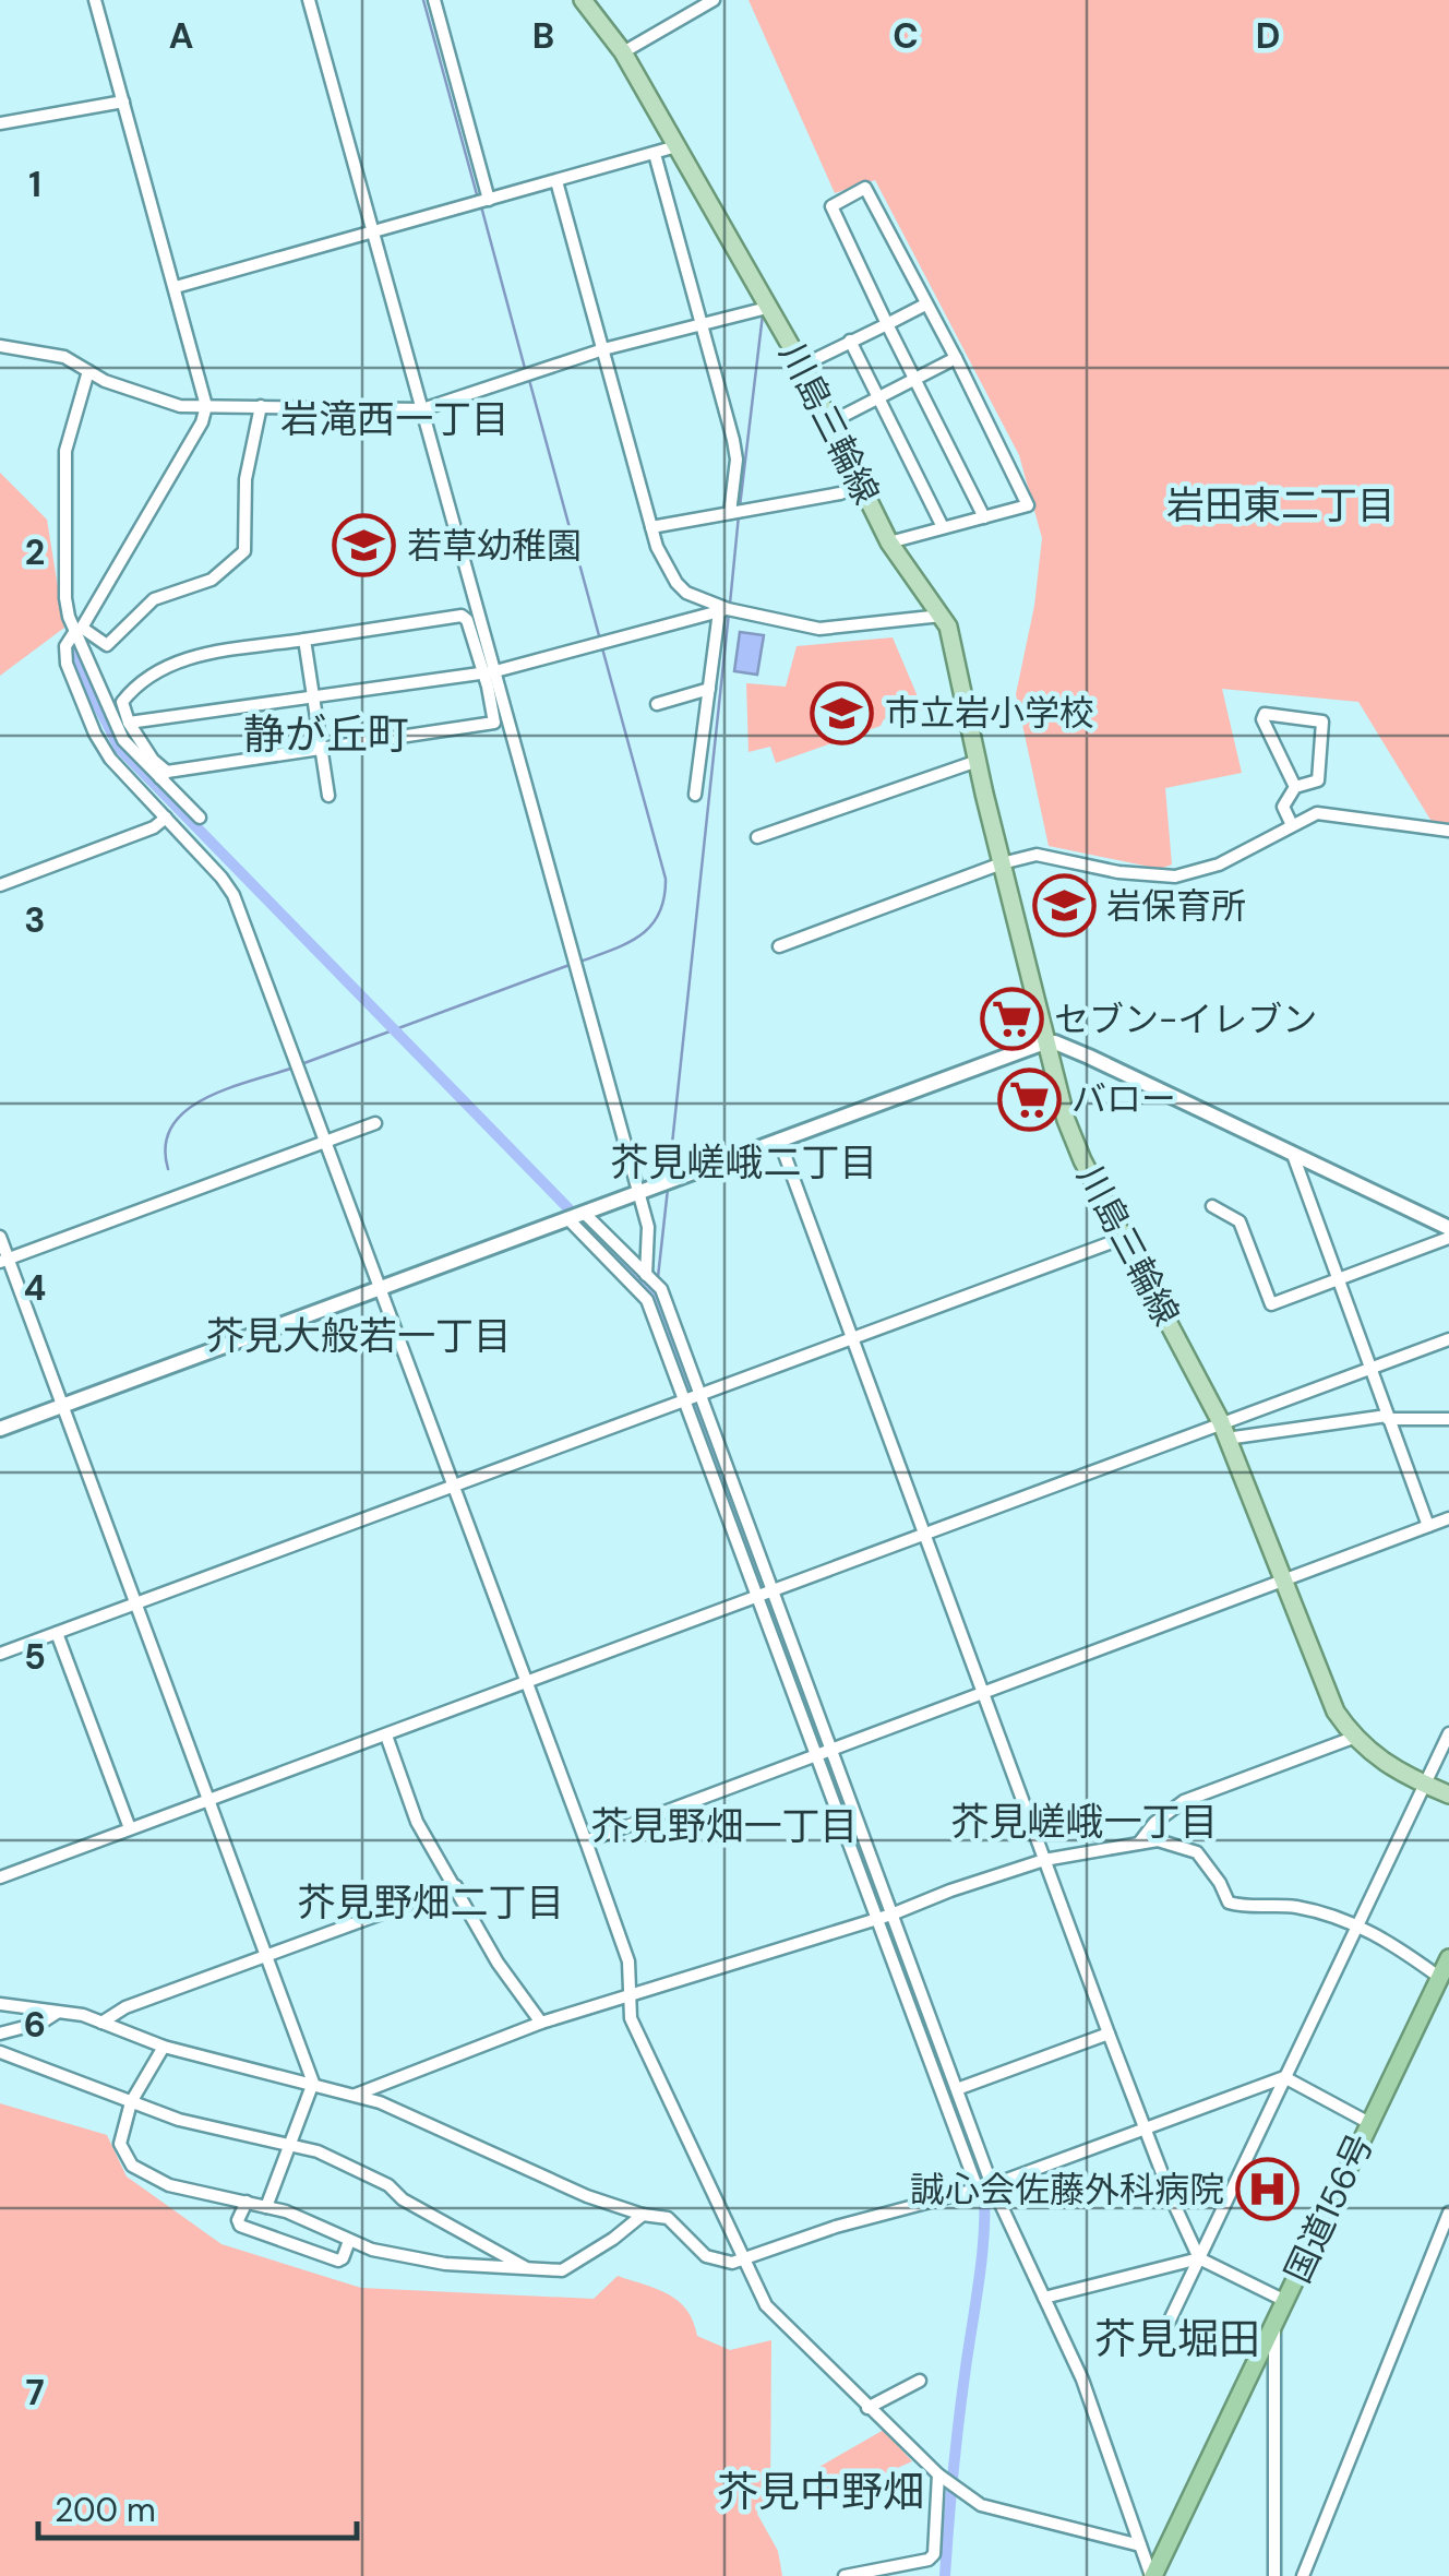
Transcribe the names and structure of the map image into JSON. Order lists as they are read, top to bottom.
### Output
{
  "streets": {
    "highway": ["国道156号"],
    "main road": ["川島三輪線"]
  },
  "districts": [
    "岩滝西一丁目",
    "岩田東二丁目",
    "静が丘町",
    "芥見嵯峨二丁目",
    "芥見大般若一丁目",
    "芥見嵯峨一丁目",
    "芥見野畑一丁目",
    "芥見野畑二丁目",
    "芥見堀田",
    "芥見中野畑"
  ],
  "places": {
    "school or university": ["若草幼稚園", "市立岩小学校", "岩保育所"],
    "supermarket": ["セブン-イレブン", "バロー"],
    "hospital": ["誠心会佐藤外科病院"]
  },
  "scale_bar": "200 m",
  "grid": {
    "columns": [
      "A",
      "B",
      "C",
      "D"
    ],
    "rows": [
      "1",
      "2",
      "3",
      "4",
      "5",
      "6",
      "7"
    ]
  }
}
